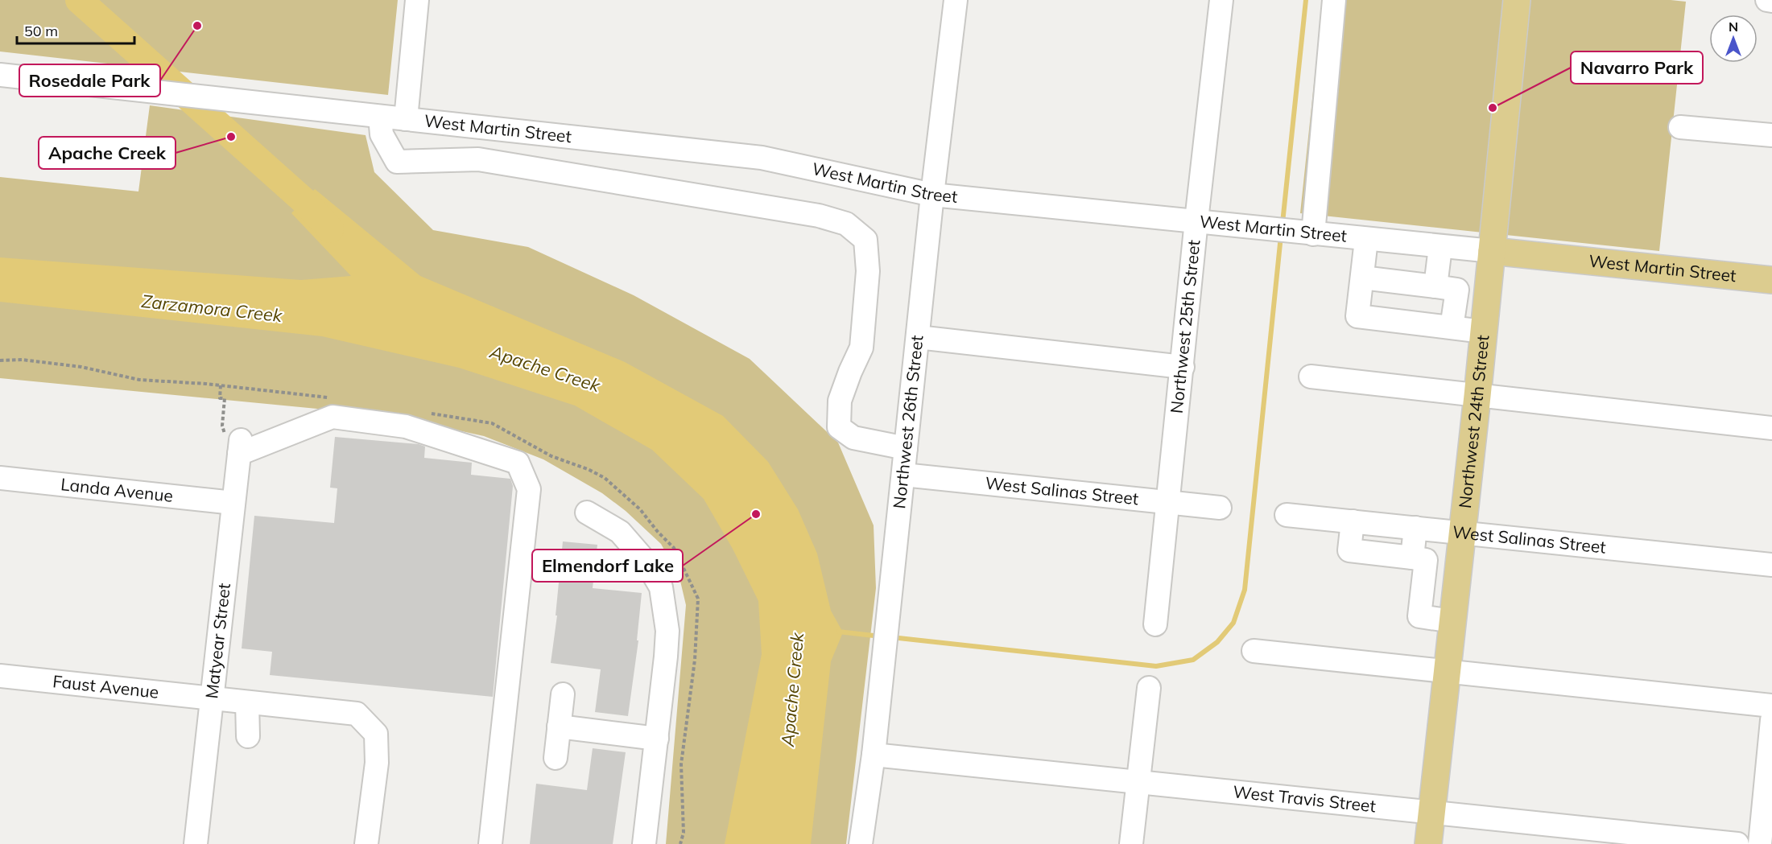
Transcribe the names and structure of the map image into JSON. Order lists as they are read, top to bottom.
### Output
{
  "streets": {
    "main road": ["West Martin Street", "Northwest 24th Street"],
    "street": [
      "Northwest 25th Street",
      "Northwest 26th Street",
      "Landa Avenue",
      "West Salinas Street",
      "Matyear Street",
      "Faust Avenue",
      "West Travis Street"
    ]
  },
  "crossings": [
    ["West Martin Street", "Northwest 25th Street"],
    ["West Martin Street", "Northwest 26th Street"],
    ["West Martin Street", "Northwest 24th Street"],
    ["Northwest 25th Street", "West Salinas Street"],
    ["Northwest 26th Street", "West Salinas Street"],
    ["Northwest 26th Street", "West Travis Street"],
    ["Northwest 24th Street", "West Salinas Street"],
    ["Northwest 24th Street", "West Travis Street"],
    ["Landa Avenue", "Matyear Street"],
    ["Matyear Street", "Faust Avenue"]
  ],
  "water": ["Zarzamora Creek", "Apache Creek"],
  "places": [
    "Rosedale Park",
    "Navarro Park",
    "Apache Creek",
    "Elmendorf Lake"
  ],
  "scale_bar": "50 m",
  "north": "top"
}
